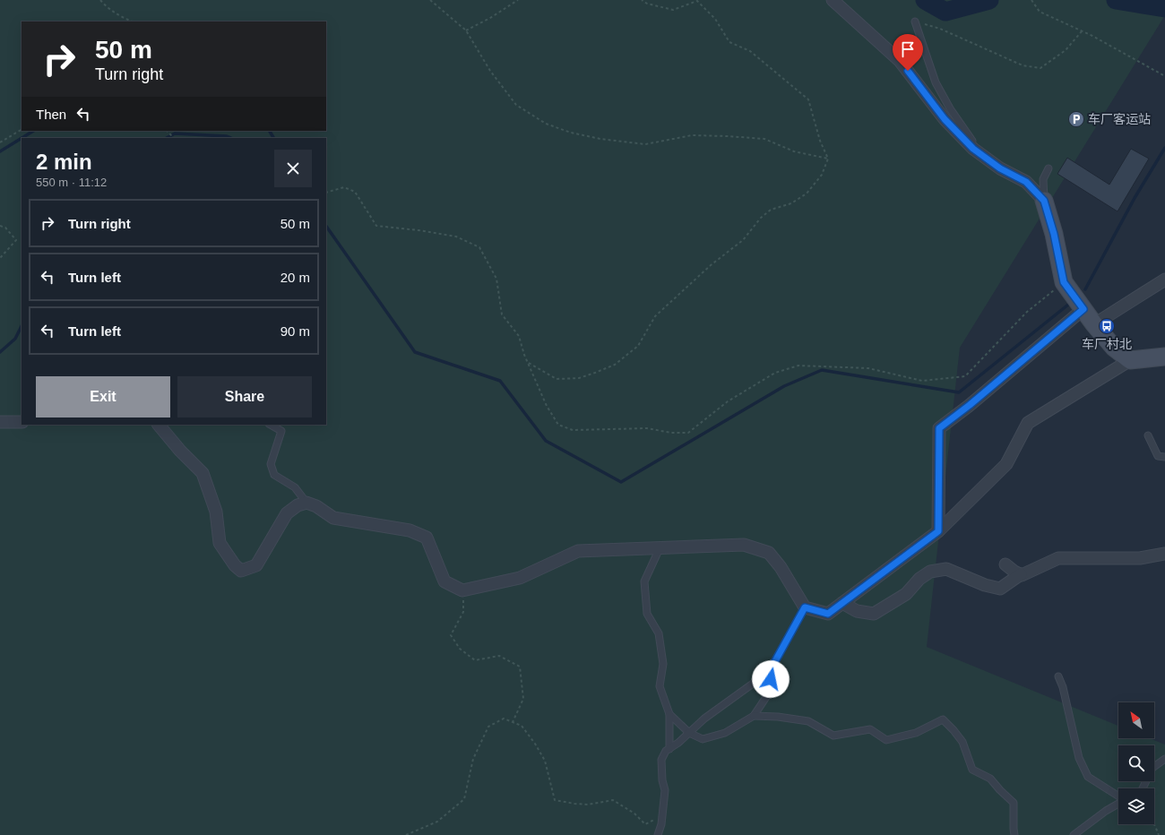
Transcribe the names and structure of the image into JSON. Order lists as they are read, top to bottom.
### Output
{
  "places": {
    "parking": ["车厂客运站"],
    "bus stop": ["车厂村北"]
  },
  "north": "top left",
  "page": {
    "turn": ["50 m", "Turn right"],
    "then": "Then",
    "heading": ["2 min", "550 m · 11:12"],
    "list": [
      {
        "name": "Turn right",
        "value": "50 m"
      },
      {
        "name": "Turn left",
        "value": "20 m"
      },
      {
        "name": "Turn left",
        "value": "90 m"
      }
    ],
    "buttons": ["Exit", "Share"]
  }
}
